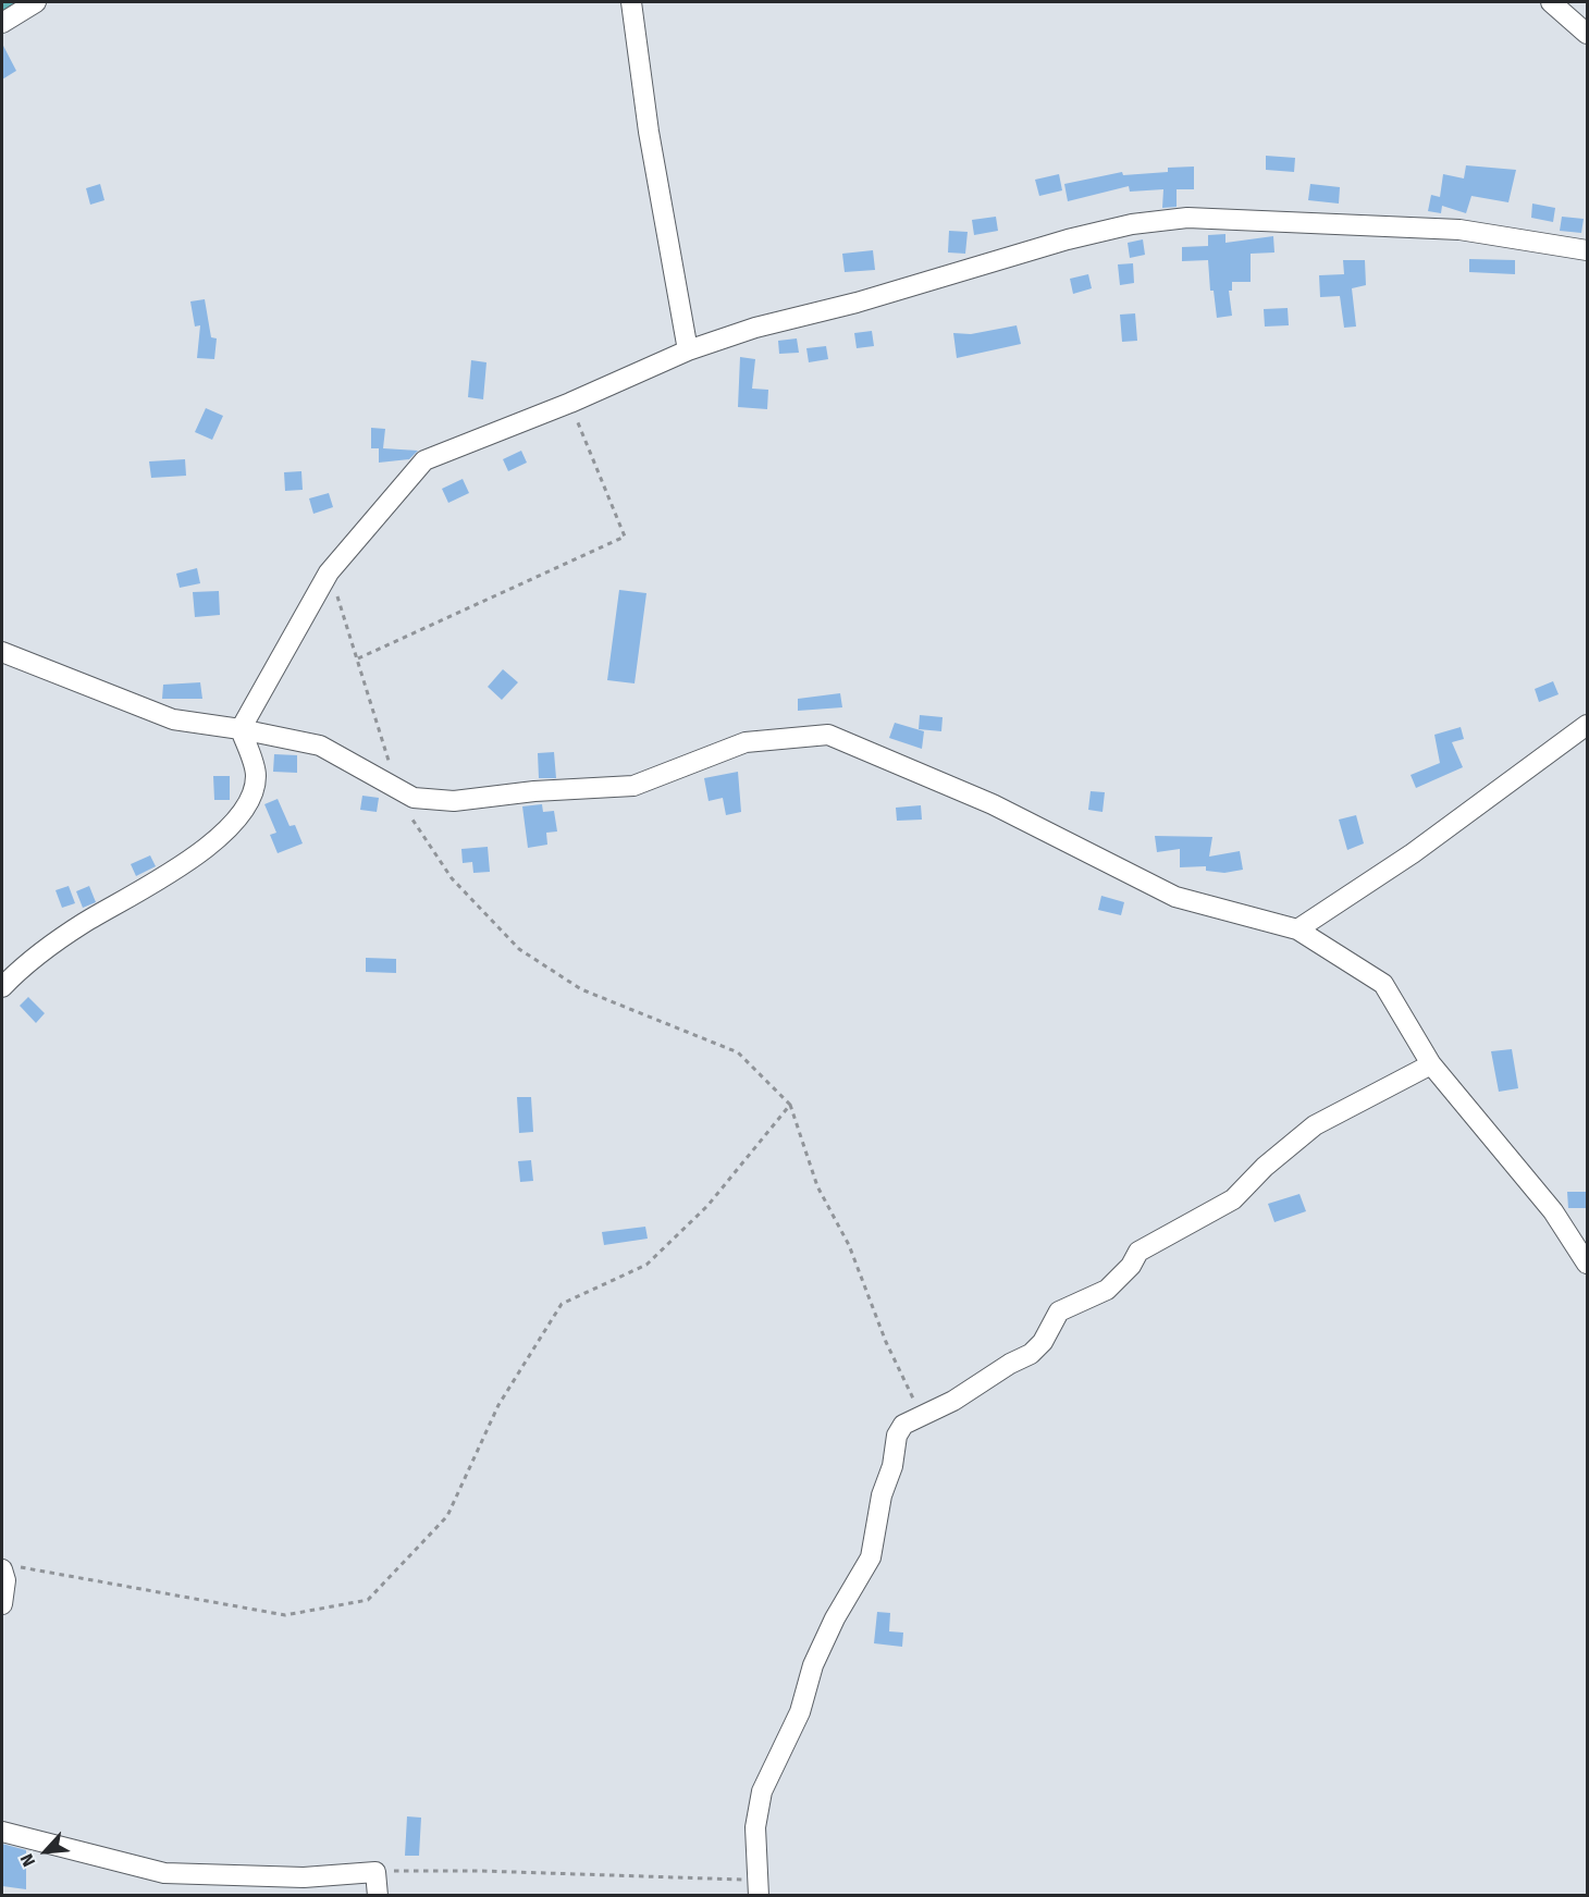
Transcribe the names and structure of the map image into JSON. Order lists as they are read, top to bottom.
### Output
{
  "north": "bottom left"
}
